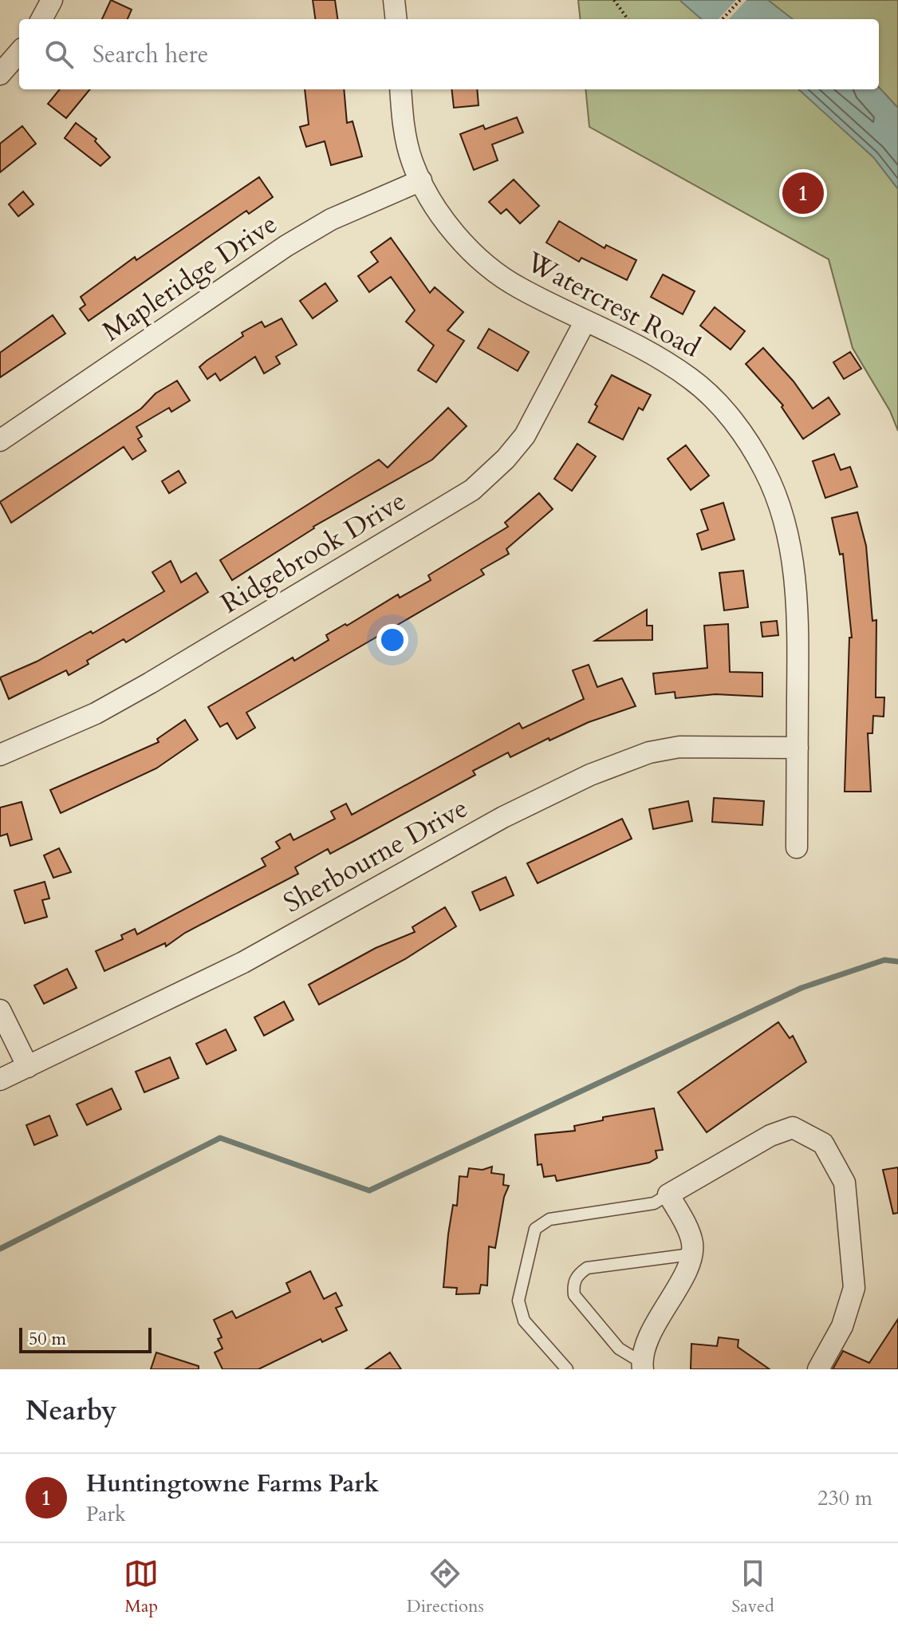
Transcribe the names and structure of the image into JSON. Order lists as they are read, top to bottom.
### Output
{
  "streets": {
    "street": [
      "Mapleridge Drive",
      "Watercrest Road",
      "Ridgebrook Drive",
      "Sherbourne Drive"
    ]
  },
  "crossings": [
    ["Mapleridge Drive", "Watercrest Road"],
    ["Watercrest Road", "Ridgebrook Drive"],
    ["Watercrest Road", "Sherbourne Drive"]
  ],
  "scale_bar": "50 m",
  "page": {
    "search": "Search here",
    "pins": "1",
    "scale": "50 m",
    "heading": "Nearby",
    "list": [
      {
        "mark": "1",
        "name": "Huntingtowne Farms Park",
        "note": "Park",
        "value": "230 m"
      }
    ],
    "nav": ["Map", "Directions", "Saved"]
  }
}
